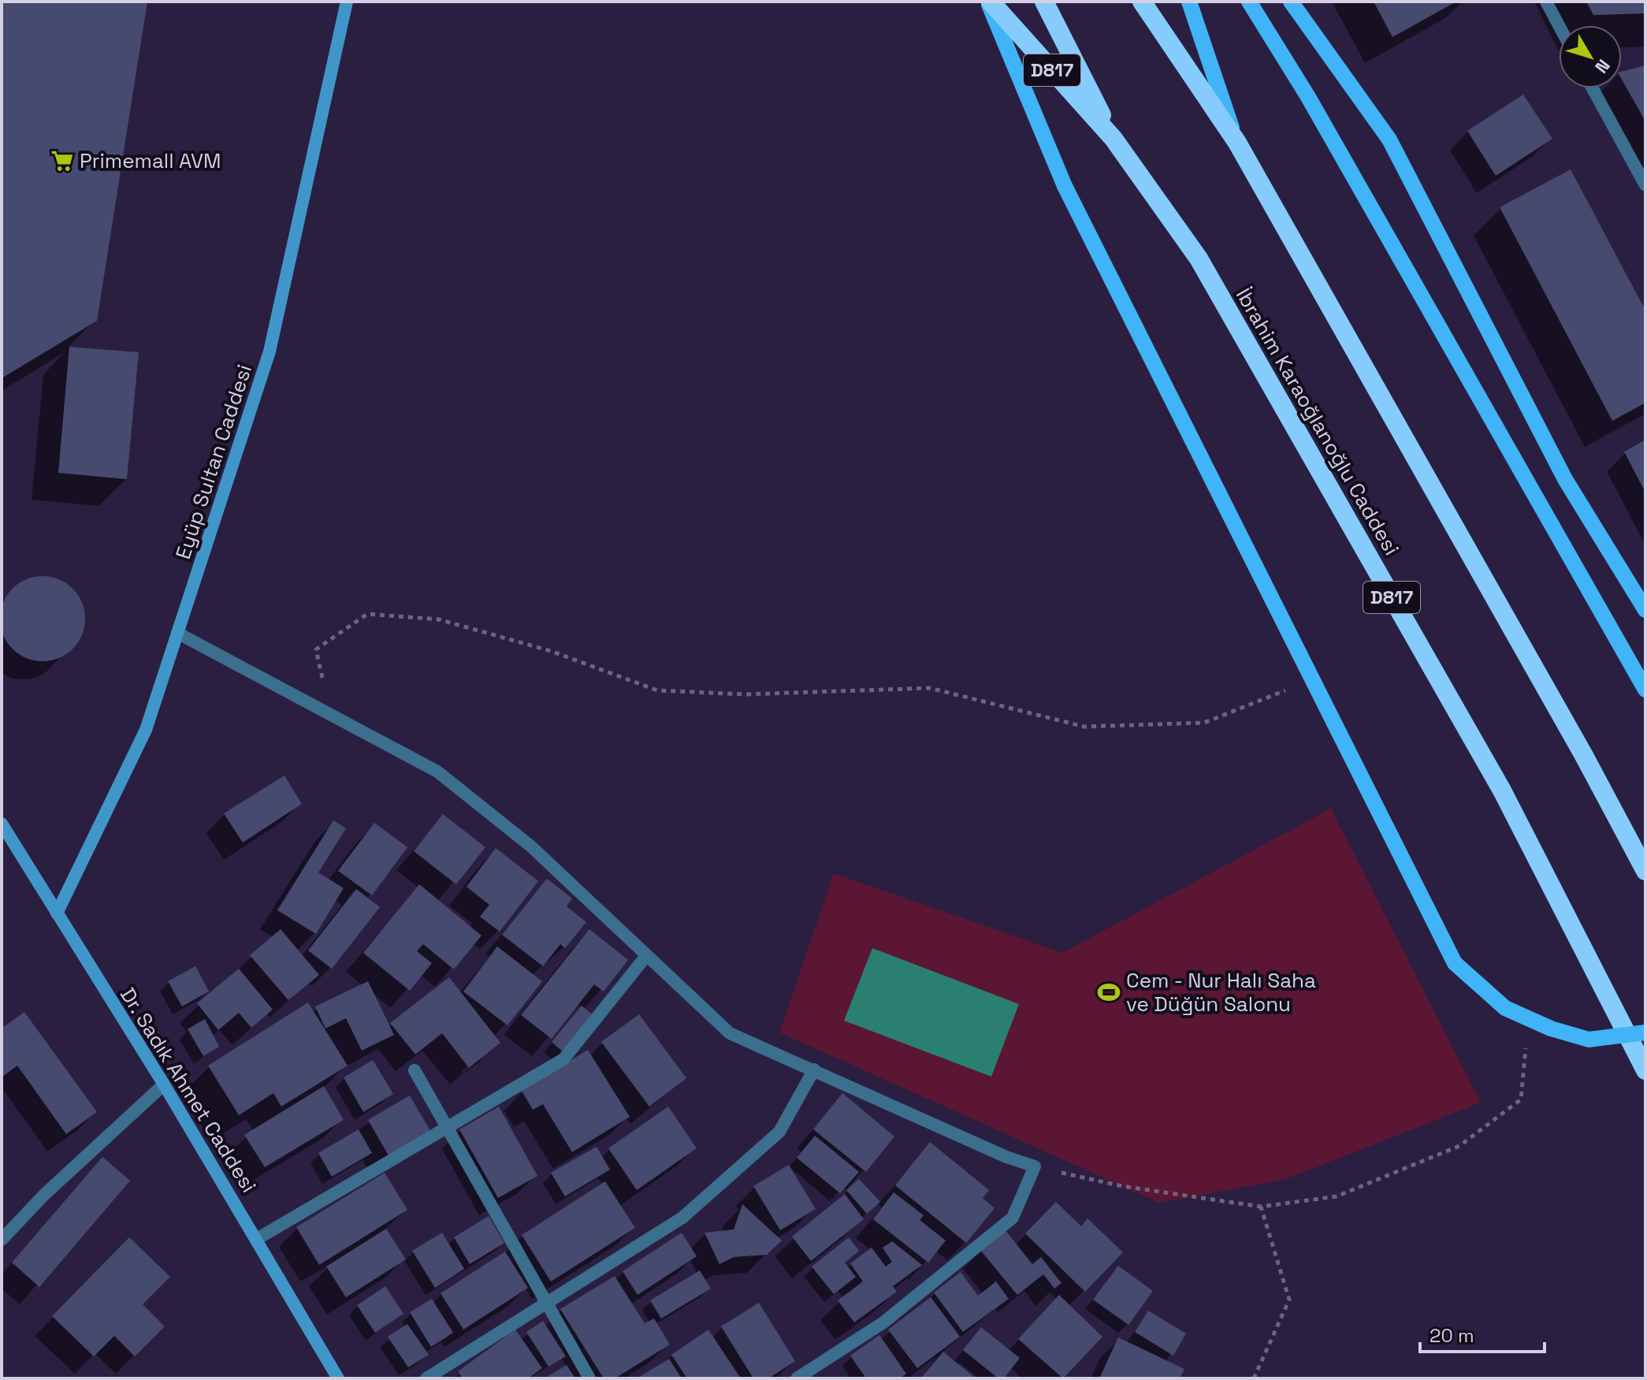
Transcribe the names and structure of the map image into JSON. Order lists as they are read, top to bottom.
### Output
{
  "streets": {
    "highway": ["D817", "İbrahim Karaoğlanoğlu Caddesi"],
    "street": ["Eyüp Sultan Caddesi", "Dr. Sadık Ahmet Caddesi"]
  },
  "crossings": [
    ["D817", "İbrahim Karaoğlanoğlu Caddesi"],
    ["Eyüp Sultan Caddesi", "Dr. Sadık Ahmet Caddesi"]
  ],
  "places": {
    "supermarket": ["Primemall AVM"],
    "sports": ["Cem - Nur Halı Saha ve Düğün Salonu"]
  },
  "scale_bar": "20 m",
  "north": "bottom right"
}
